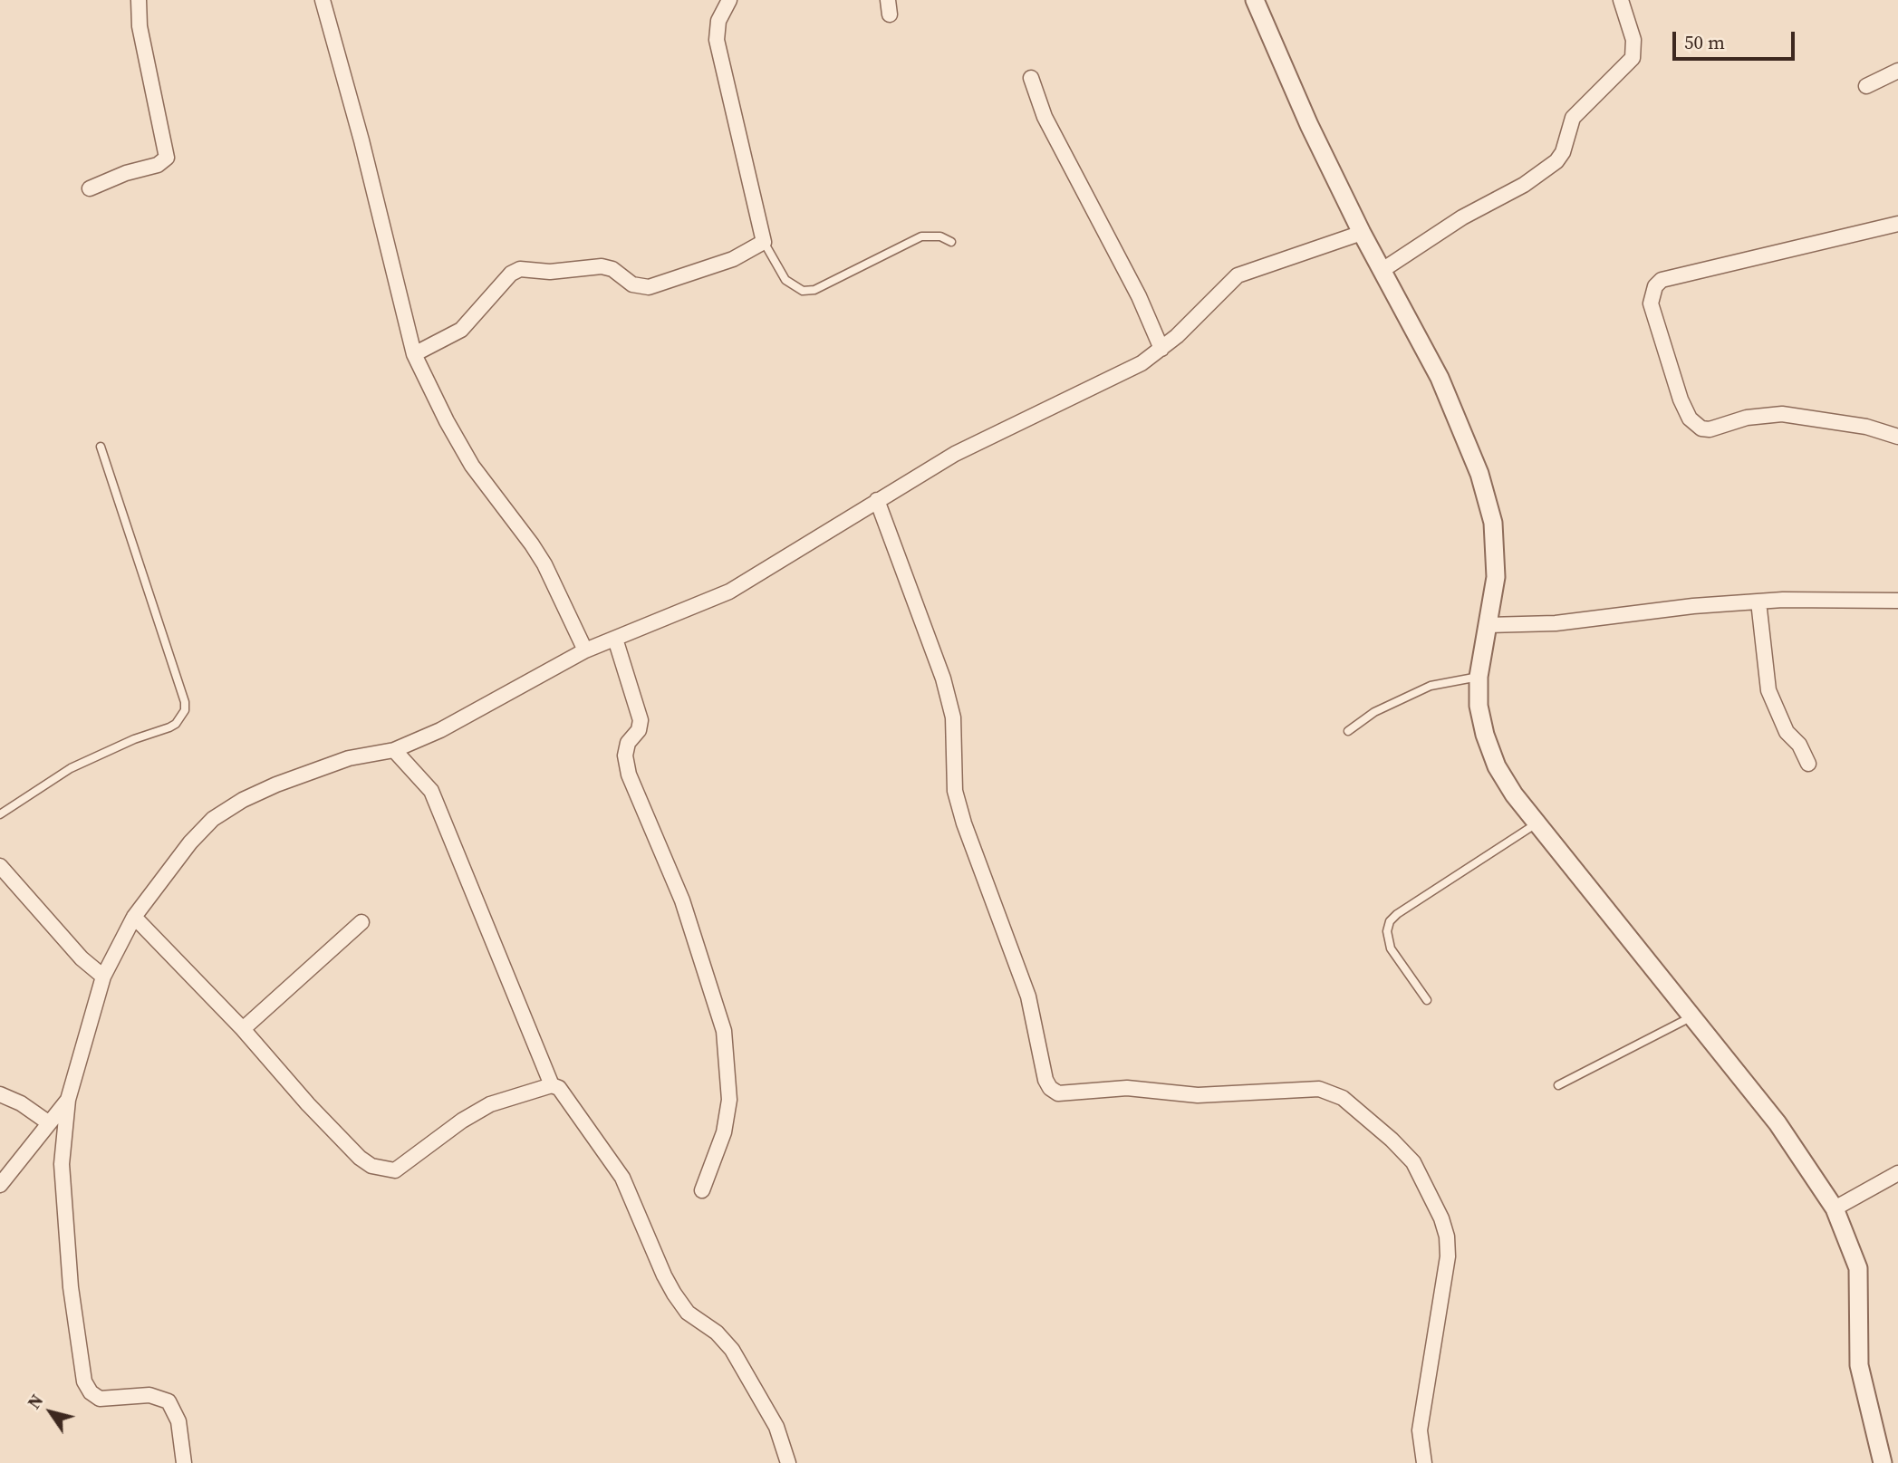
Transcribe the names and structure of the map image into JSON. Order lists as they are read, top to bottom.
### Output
{
  "scale_bar": "50 m",
  "north": "top left"
}
